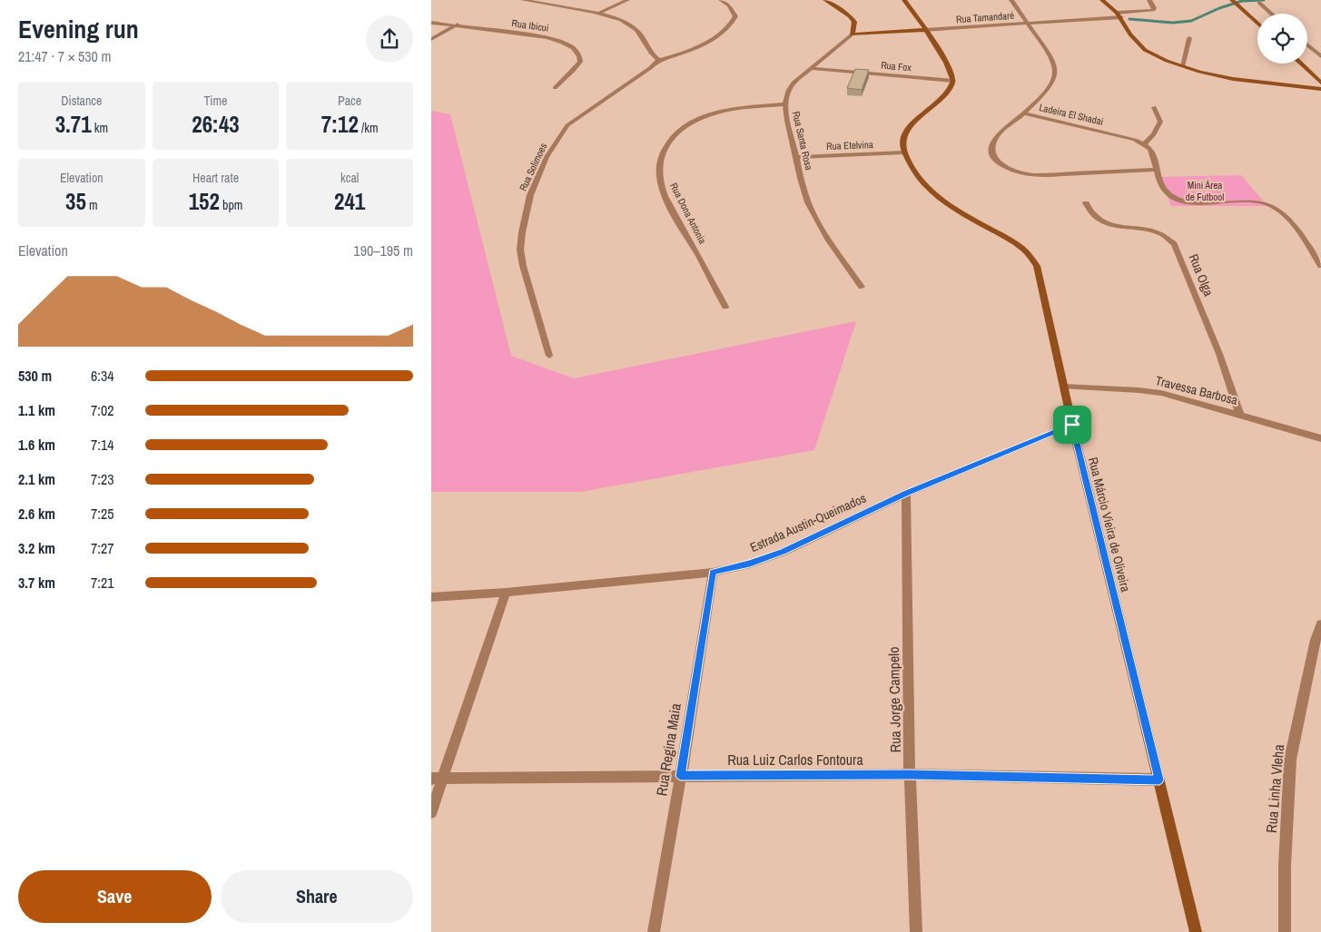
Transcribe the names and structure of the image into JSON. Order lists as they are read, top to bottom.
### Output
{
  "streets": {
    "main road": ["Rua Tamandaré", "Rua Márcio Vieira de Oliveira"],
    "street": [
      "Rua Ibicui",
      "Rua Fox",
      "Ladeira El Shadai",
      "Rua Santa Rosa",
      "Rua Etelvina",
      "Rua Solimoes",
      "Rua Dona Antonia",
      "Rua Olga",
      "Travessa Barbosa",
      "Estrada Austin-Queimados",
      "Rua Jorge Campelo",
      "Rua Regina Maia",
      "Rua Luiz Carlos Fontoura",
      "Rua Linha Vleha"
    ]
  },
  "crossings": [
    ["Rua Tamandaré", "Rua Santa Rosa"],
    ["Rua Fox", "Rua Santa Rosa"],
    ["Rua Santa Rosa", "Rua Etelvina"],
    ["Rua Santa Rosa", "Rua Dona Antonia"],
    ["Rua Etelvina", "Rua Márcio Vieira de Oliveira"],
    ["Rua Olga", "Travessa Barbosa"],
    ["Travessa Barbosa", "Rua Márcio Vieira de Oliveira"],
    ["Estrada Austin-Queimados", "Rua Márcio Vieira de Oliveira"],
    ["Estrada Austin-Queimados", "Rua Jorge Campelo"],
    ["Estrada Austin-Queimados", "Rua Regina Maia"],
    ["Rua Márcio Vieira de Oliveira", "Rua Luiz Carlos Fontoura"],
    ["Rua Jorge Campelo", "Rua Luiz Carlos Fontoura"],
    ["Rua Regina Maia", "Rua Luiz Carlos Fontoura"]
  ],
  "parks": ["Mini Área de Futbool"],
  "page": {
    "heading": ["Evening run", "21:47 · 7 × 530 m"],
    "stats": [
      ["Distance", "3.71 km"],
      ["Time", "26:43"],
      ["Pace", "7:12 /km"],
      ["Elevation", "35 m"],
      ["Heart rate", "152 bpm"],
      ["kcal", "241"]
    ],
    "chart": ["Elevation", "190–195 m"],
    "list": [
      {
        "name": "530 m",
        "note": "6:34"
      },
      {
        "name": "1.1 km",
        "note": "7:02"
      },
      {
        "name": "1.6 km",
        "note": "7:14"
      },
      {
        "name": "2.1 km",
        "note": "7:23"
      },
      {
        "name": "2.6 km",
        "note": "7:25"
      },
      {
        "name": "3.2 km",
        "note": "7:27"
      },
      {
        "name": "3.7 km",
        "note": "7:21"
      }
    ],
    "buttons": ["Save", "Share"]
  }
}
